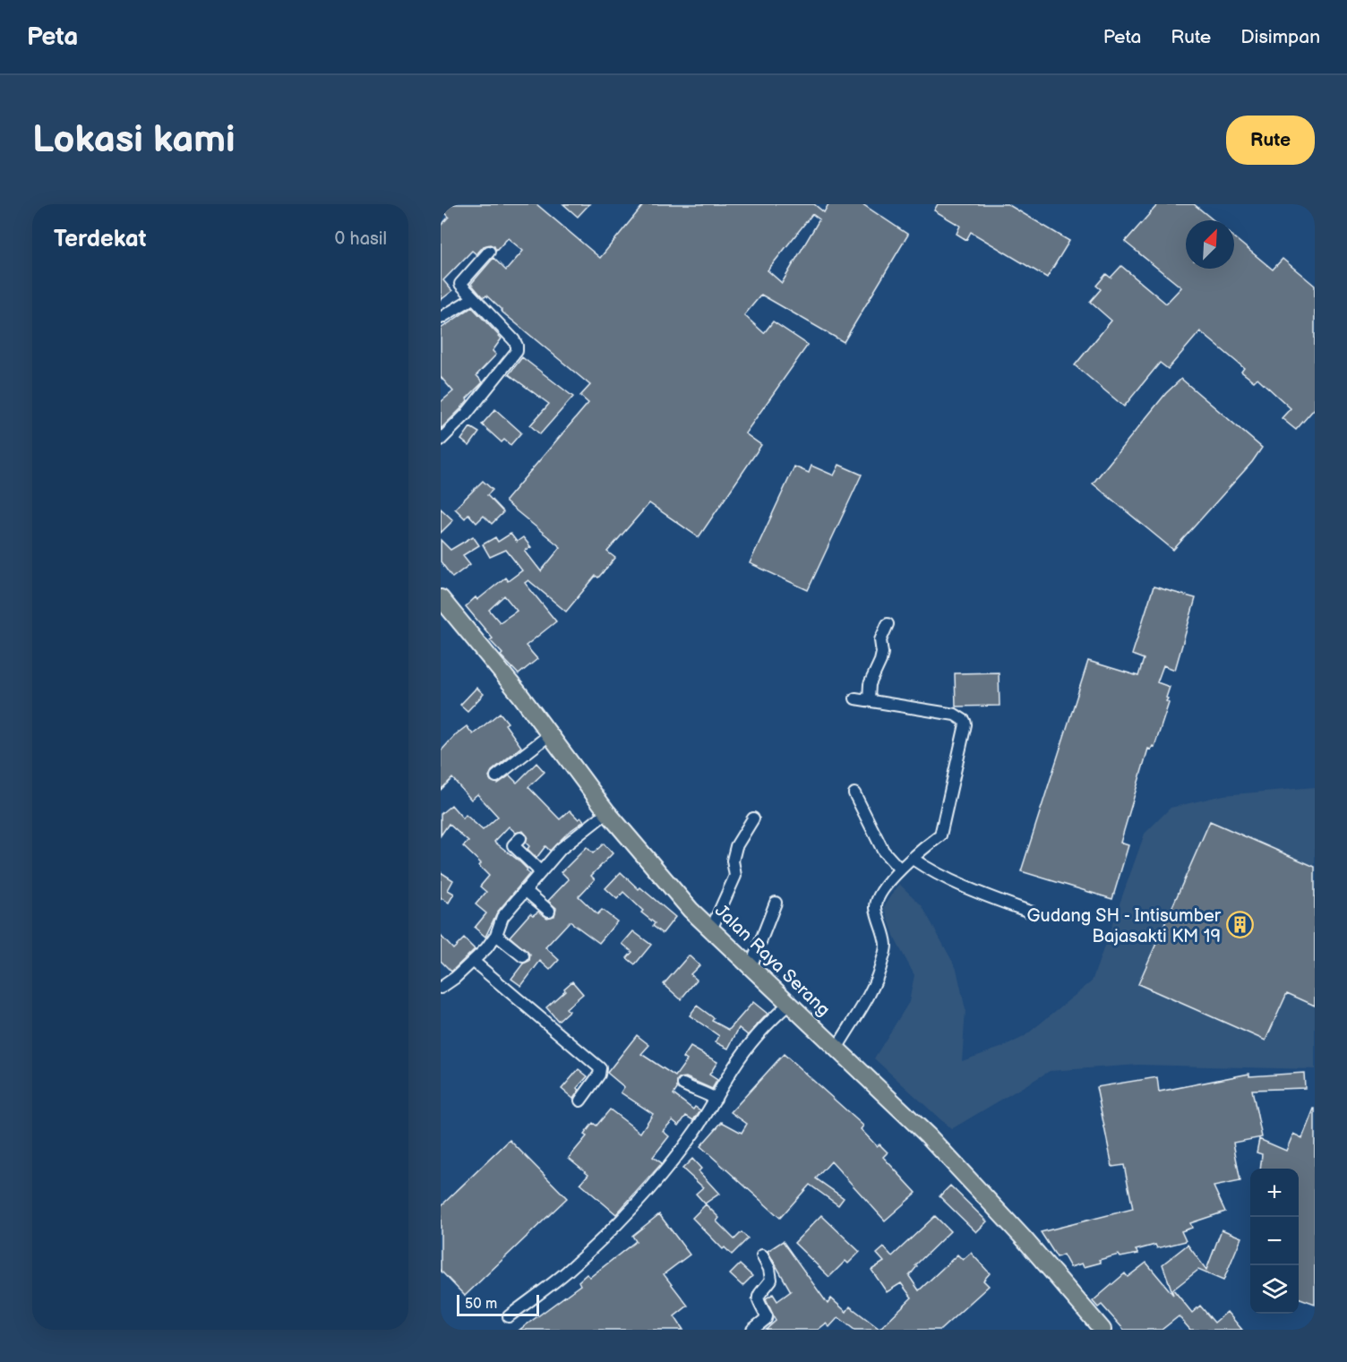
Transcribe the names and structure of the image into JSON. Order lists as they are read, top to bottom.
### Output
{
  "streets": {
    "highway": ["Jalan Raya Serang"]
  },
  "places": {
    "building": ["Gudang SH - Intisumber Bajasakti KM 19"]
  },
  "scale_bar": "50 m",
  "north": "top right",
  "page": {
    "header": "Peta",
    "nav": ["Peta", "Rute", "Disimpan"],
    "buttons": "Rute",
    "title": "Lokasi kami",
    "heading": ["Terdekat", "0 hasil"],
    "map_buttons": ["+", "−"],
    "scale": "50 m"
  }
}
